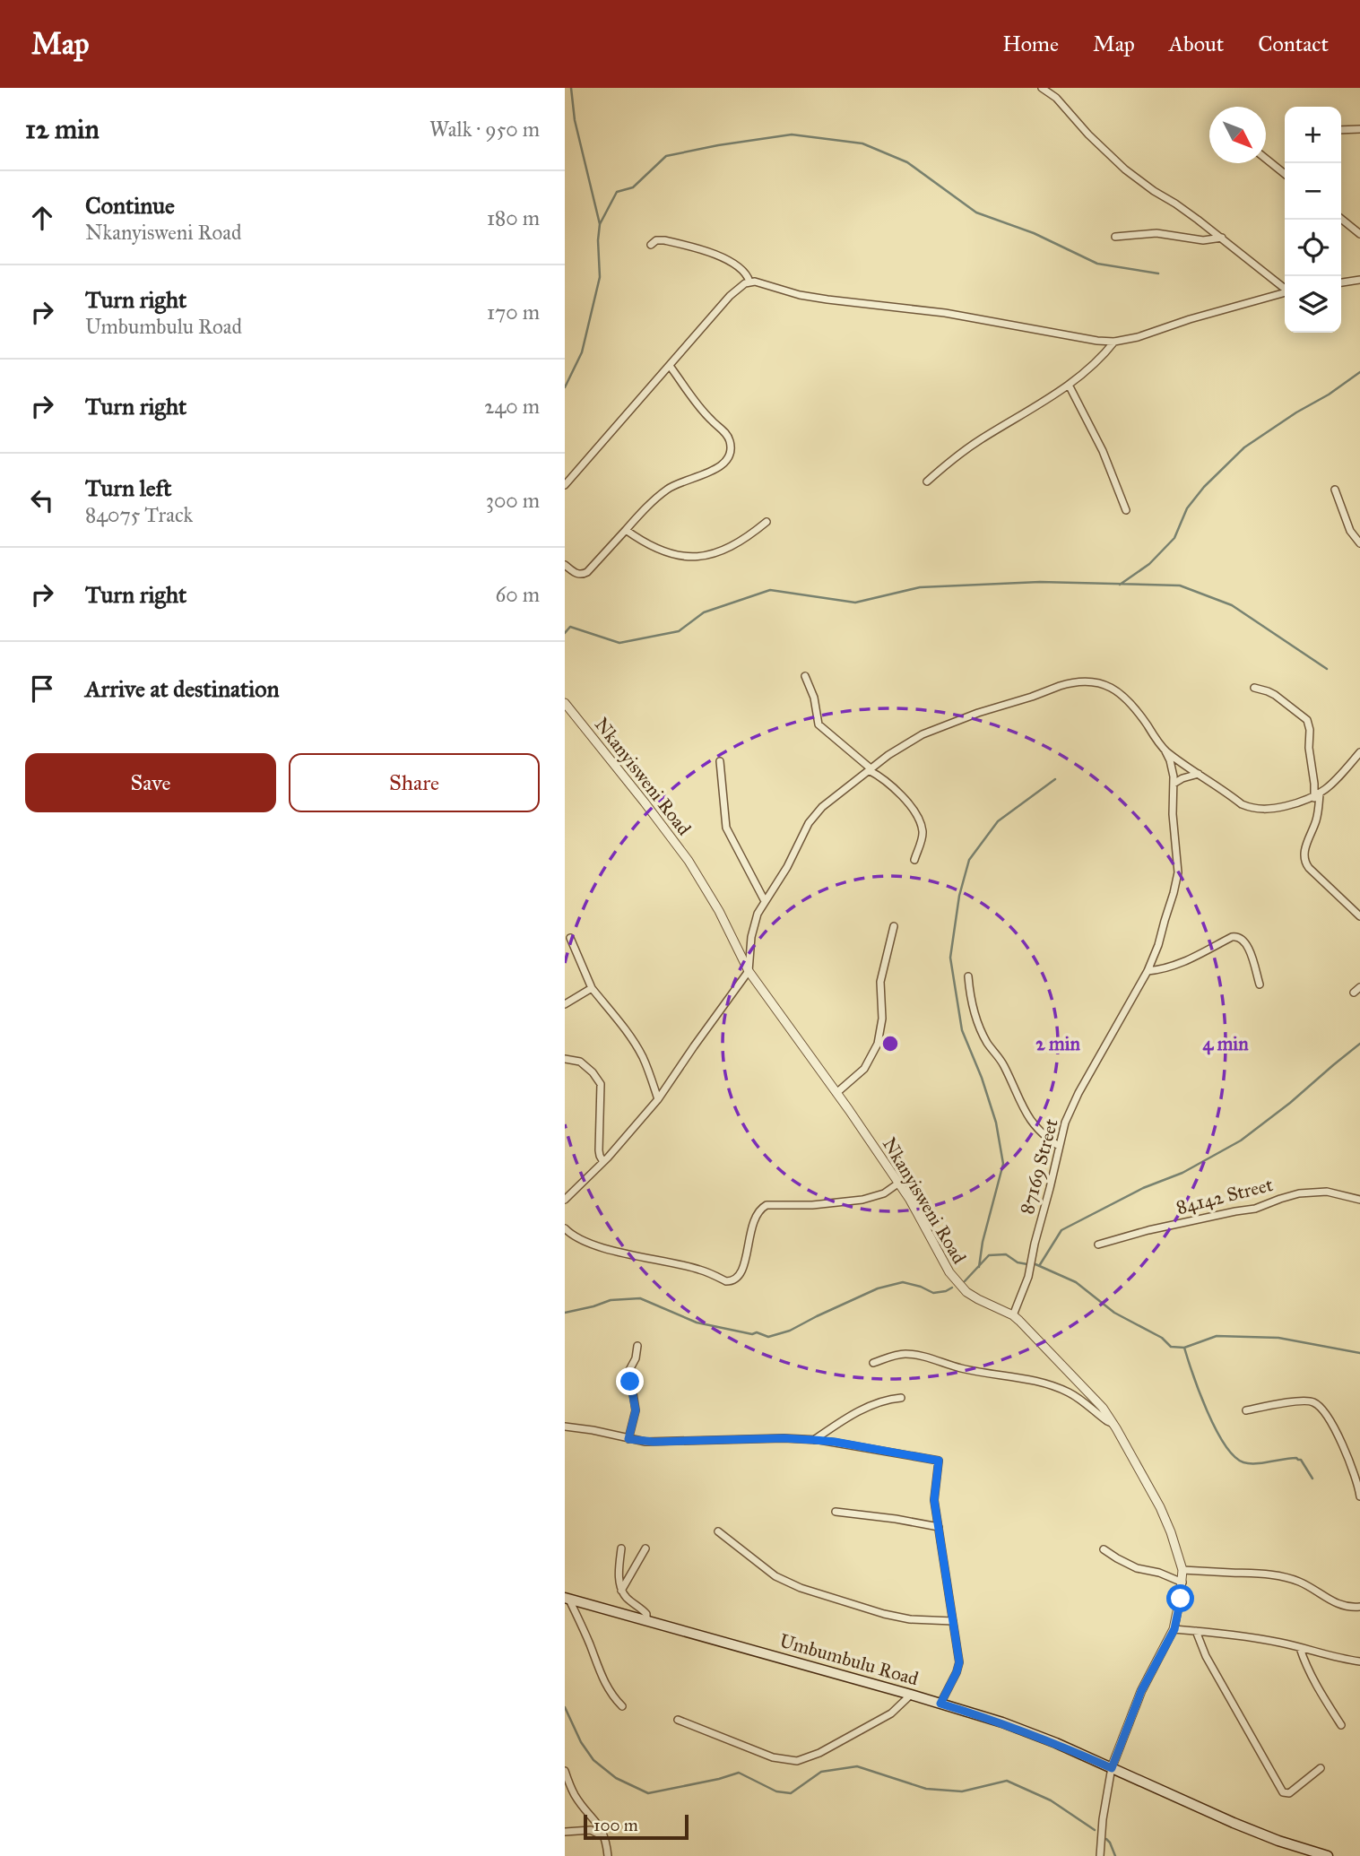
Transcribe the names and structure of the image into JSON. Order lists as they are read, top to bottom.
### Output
{
  "streets": {
    "main road": ["Umbumbulu Road"],
    "street": ["Nkanyisweni Road", "87169 Street", "84142 Street"]
  },
  "crossings": [
    ["Nkanyisweni Road", "87169 Street"],
    ["Nkanyisweni Road", "Umbumbulu Road"]
  ],
  "scale_bar": "100 m",
  "north": "bottom right",
  "page": {
    "header": "Map",
    "nav": [
      "Home",
      "Map",
      "About",
      "Contact"
    ],
    "heading": ["12 min", "Walk · 950 m"],
    "map_buttons": ["+", "−"],
    "list": [
      ["Continue", "Nkanyisweni Road", "180 m"],
      ["Turn right", "Umbumbulu Road", "170 m"],
      ["Turn right", "240 m"],
      ["Turn left", "84075 Track", "300 m"],
      ["Turn right", "60 m"],
      "Arrive at destination"
    ],
    "buttons": ["Save", "Share"],
    "scale": "100 m"
  },
  "rings": ["2 min", "4 min"]
}
